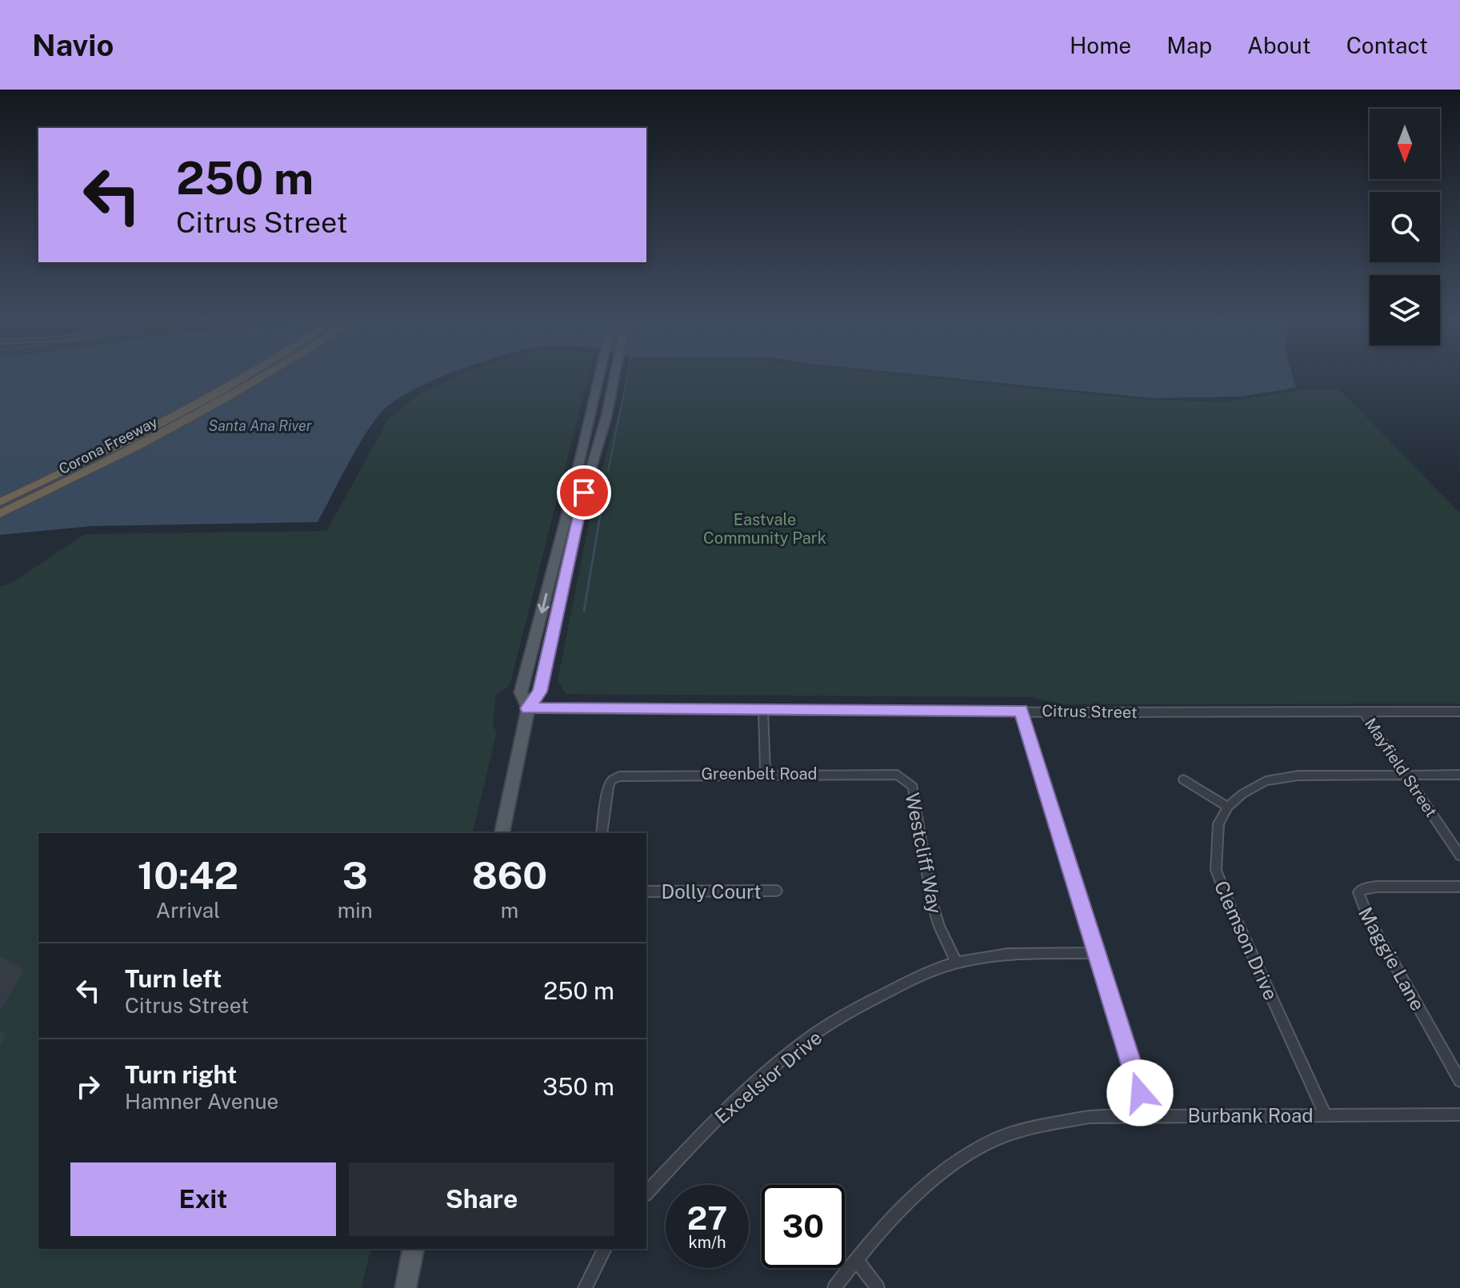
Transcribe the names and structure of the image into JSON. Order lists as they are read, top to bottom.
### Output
{
  "streets": {
    "highway": ["Corona Freeway"],
    "street": [
      "Citrus Street",
      "Mayfield Street",
      "Greenbelt Road",
      "Westcliff Way",
      "Dolly Court",
      "Clemson Drive",
      "Maggie Lane",
      "Excelsior Drive",
      "Burbank Road"
    ]
  },
  "crossings": [
    ["Citrus Street", "Mayfield Street"],
    ["Greenbelt Road", "Westcliff Way"],
    ["Westcliff Way", "Excelsior Drive"],
    ["Clemson Drive", "Burbank Road"]
  ],
  "water": ["Santa Ana River"],
  "parks": ["Eastvale Community Park"],
  "north": "bottom",
  "page": {
    "header": "Navio",
    "nav": [
      "Home",
      "Map",
      "About",
      "Contact"
    ],
    "turn": ["250 m", "Citrus Street"],
    "eta": [
      "10:42",
      "Arrival",
      "3",
      "min",
      "860",
      "m"
    ],
    "list": [
      {
        "name": "Turn left",
        "note": "Citrus Street",
        "value": "250 m"
      },
      {
        "name": "Turn right",
        "note": "Hamner Avenue",
        "value": "350 m"
      }
    ],
    "buttons": ["Exit", "Share"],
    "speed": "27 km/h",
    "limit": "30"
  }
}
